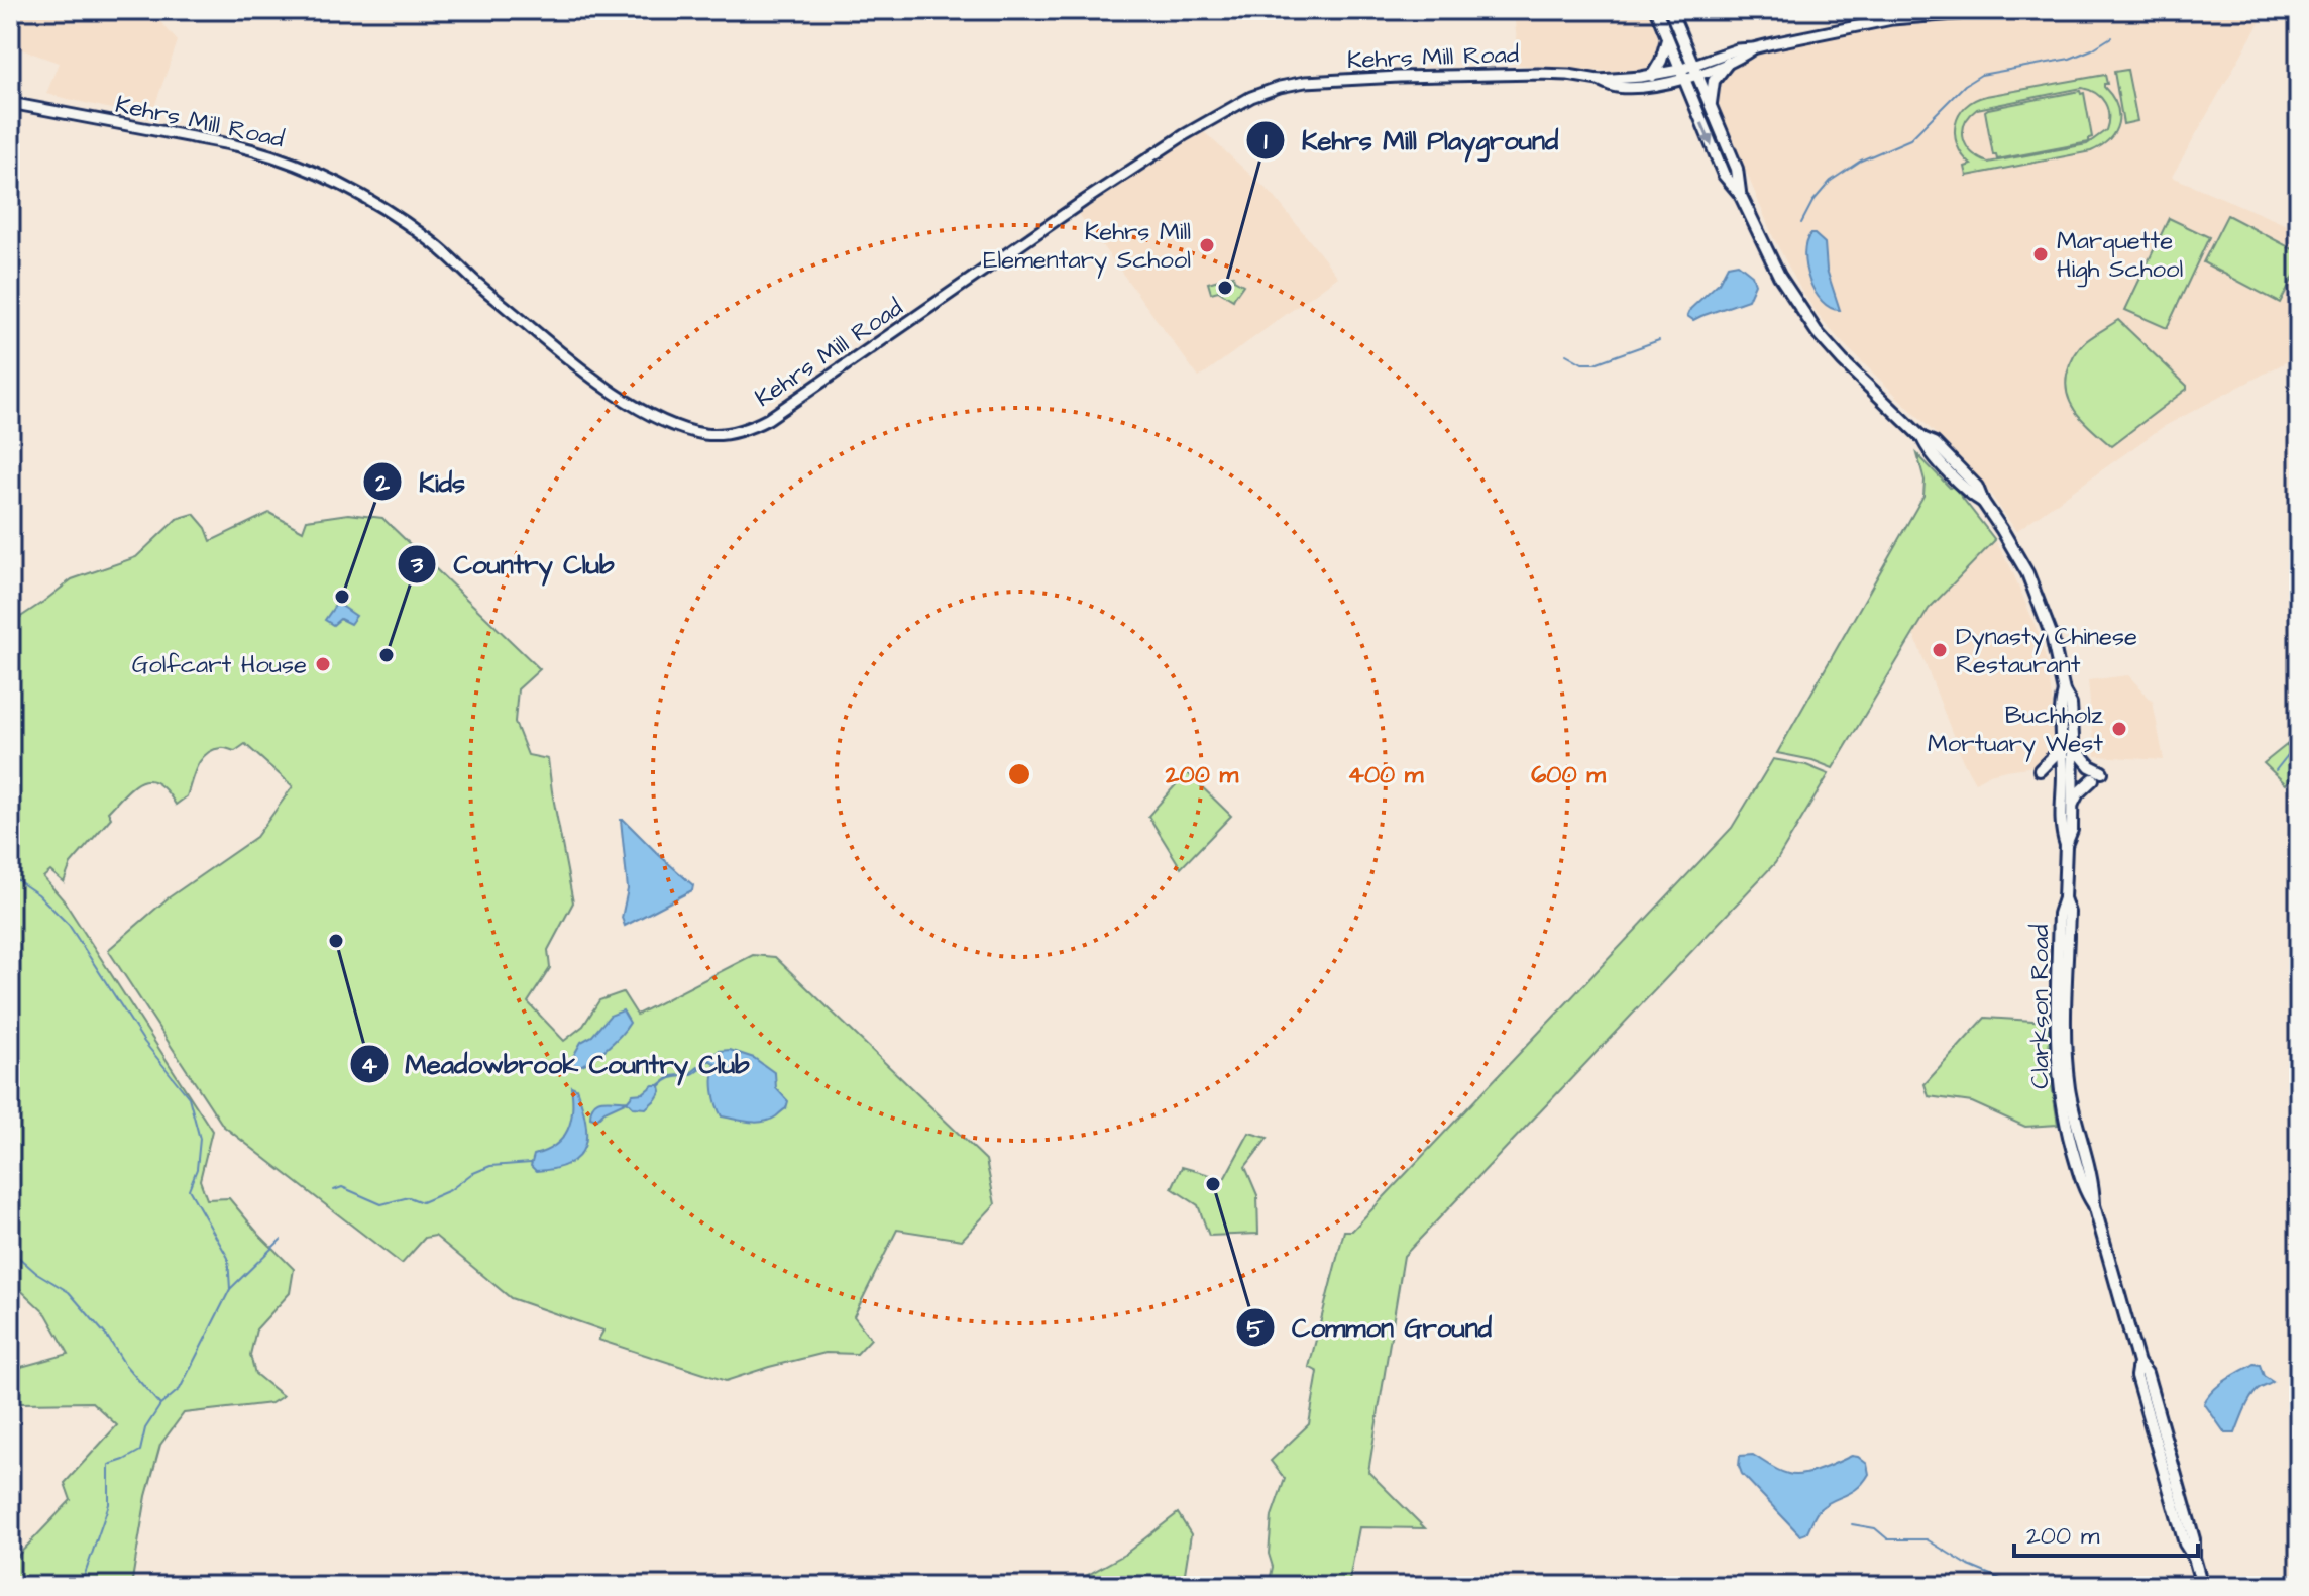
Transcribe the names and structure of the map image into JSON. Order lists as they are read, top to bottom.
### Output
{
  "streets": {
    "main road": ["Kehrs Mill Road", "Clarkson Road"]
  },
  "crossings": [
    ["Kehrs Mill Road", "Clarkson Road"]
  ],
  "places": [
    "Kehrs Mill Elementary School",
    "Marquette High School",
    "Kehrs Mill Playground",
    "Kids",
    "Dynasty Chinese Restaurant",
    "Country Club",
    "Golfcart House",
    "Buchholz Mortuary West",
    "Meadowbrook Country Club",
    "Common Ground"
  ],
  "scale_bar": "200 m",
  "rings": ["200 m", "400 m", "600 m"]
}
